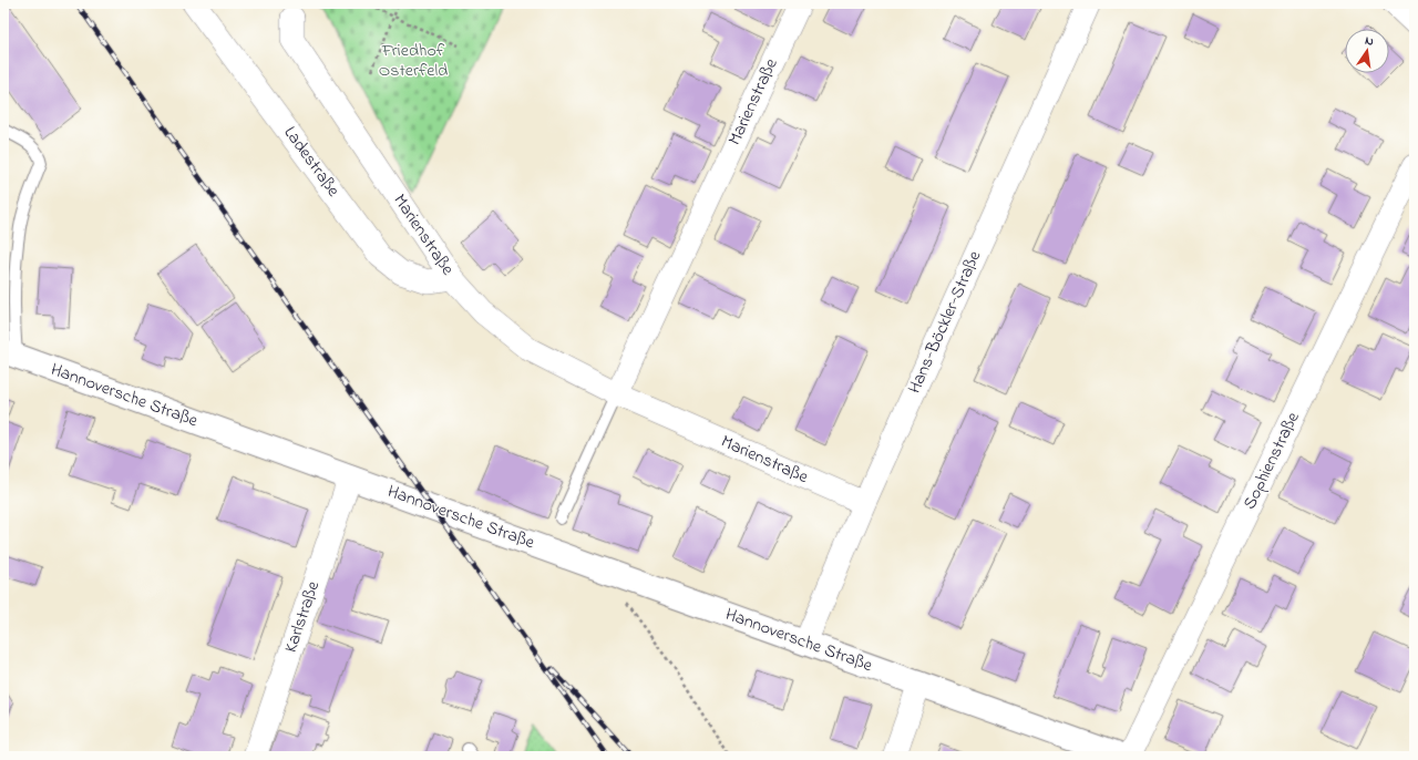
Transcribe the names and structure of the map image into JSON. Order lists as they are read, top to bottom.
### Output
{
  "streets": {
    "street": [
      "Marienstraße",
      "Ladestraße",
      "Hans-Böckler-Straße",
      "Hannoversche Straße",
      "Sophienstraße",
      "Karlstraße"
    ]
  },
  "crossings": [
    ["Marienstraße", "Ladestraße"],
    ["Marienstraße", "Hans-Böckler-Straße"],
    ["Hans-Böckler-Straße", "Hannoversche Straße"],
    ["Hannoversche Straße", "Karlstraße"]
  ],
  "parks": ["Friedhof Osterfeld"],
  "north": "top"
}
